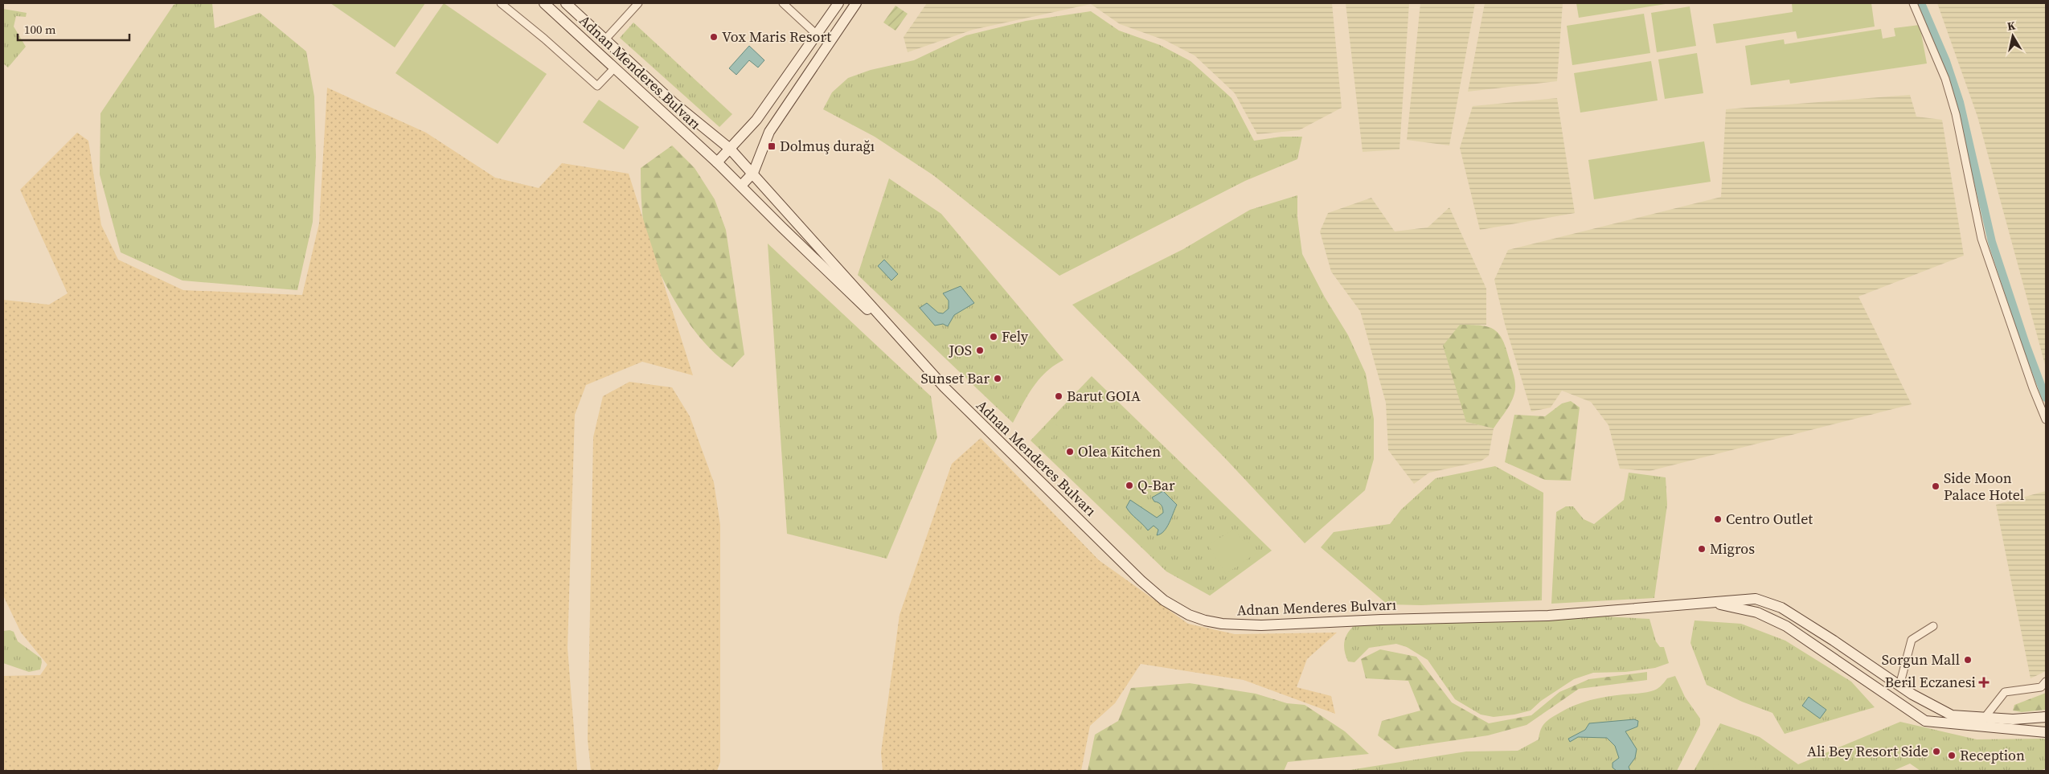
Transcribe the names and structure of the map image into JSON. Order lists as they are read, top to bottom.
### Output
{
  "streets": {
    "main road": ["Adnan Menderes Bulvarı"]
  },
  "places": {
    "other": [
      "Vox Maris Resort",
      "Fely",
      "JOS",
      "Sunset Bar",
      "Barut GOIA",
      "Olea Kitchen",
      "Q-Bar",
      "Side Moon Palace Hotel",
      "Centro Outlet",
      "Migros",
      "Sorgun Mall",
      "Ali Bey Resort Side",
      "Reception"
    ],
    "transit": ["Dolmuş durağı"],
    "health": ["Beril Eczanesi"]
  },
  "scale_bar": "100 m",
  "north": "top"
}
